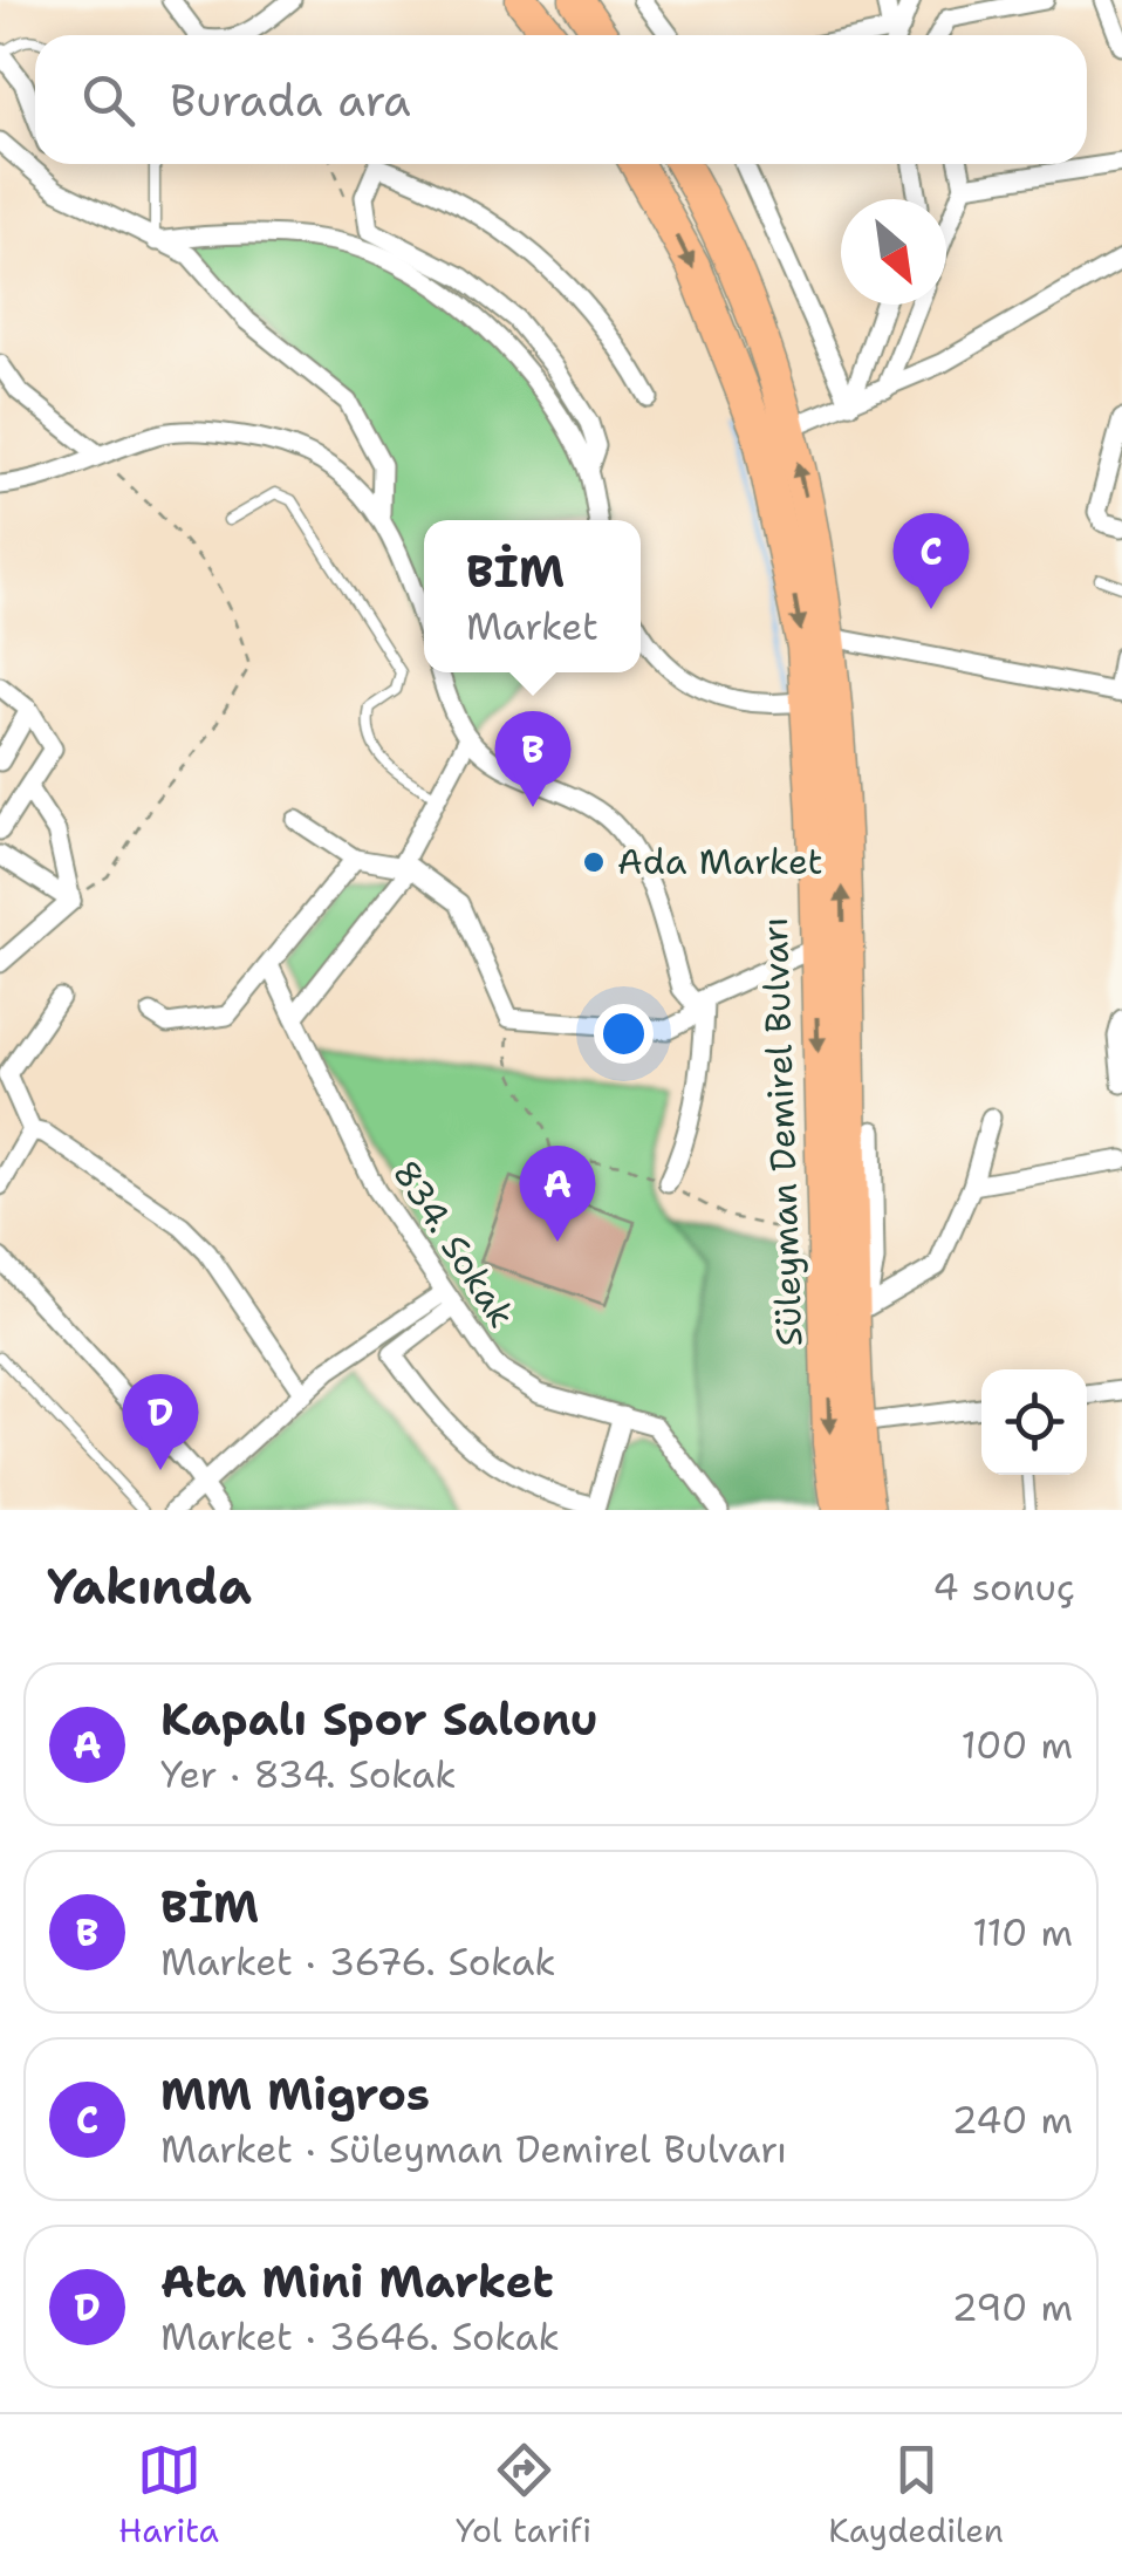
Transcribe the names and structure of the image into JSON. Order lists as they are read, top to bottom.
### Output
{
  "streets": {
    "highway": ["Süleyman Demirel Bulvarı"],
    "street": ["834. Sokak"]
  },
  "places": ["Ada Market"],
  "north": "bottom right",
  "page": {
    "search": "Burada ara",
    "pins": [
      "C",
      "B",
      "A",
      "D"
    ],
    "popup": ["BİM", "Market"],
    "heading": ["Yakında", "4 sonuç"],
    "list": [
      {
        "mark": "A",
        "name": "Kapalı Spor Salonu",
        "note": "Yer · 834. Sokak",
        "value": "100 m"
      },
      {
        "mark": "B",
        "name": "BİM",
        "note": "Market · 3676. Sokak",
        "value": "110 m"
      },
      {
        "mark": "C",
        "name": "MM Migros",
        "note": "Market · Süleyman Demirel Bulvarı",
        "value": "240 m"
      },
      {
        "mark": "D",
        "name": "Ata Mini Market",
        "note": "Market · 3646. Sokak",
        "value": "290 m"
      }
    ],
    "nav": ["Harita", "Yol tarifi", "Kaydedilen"]
  }
}
